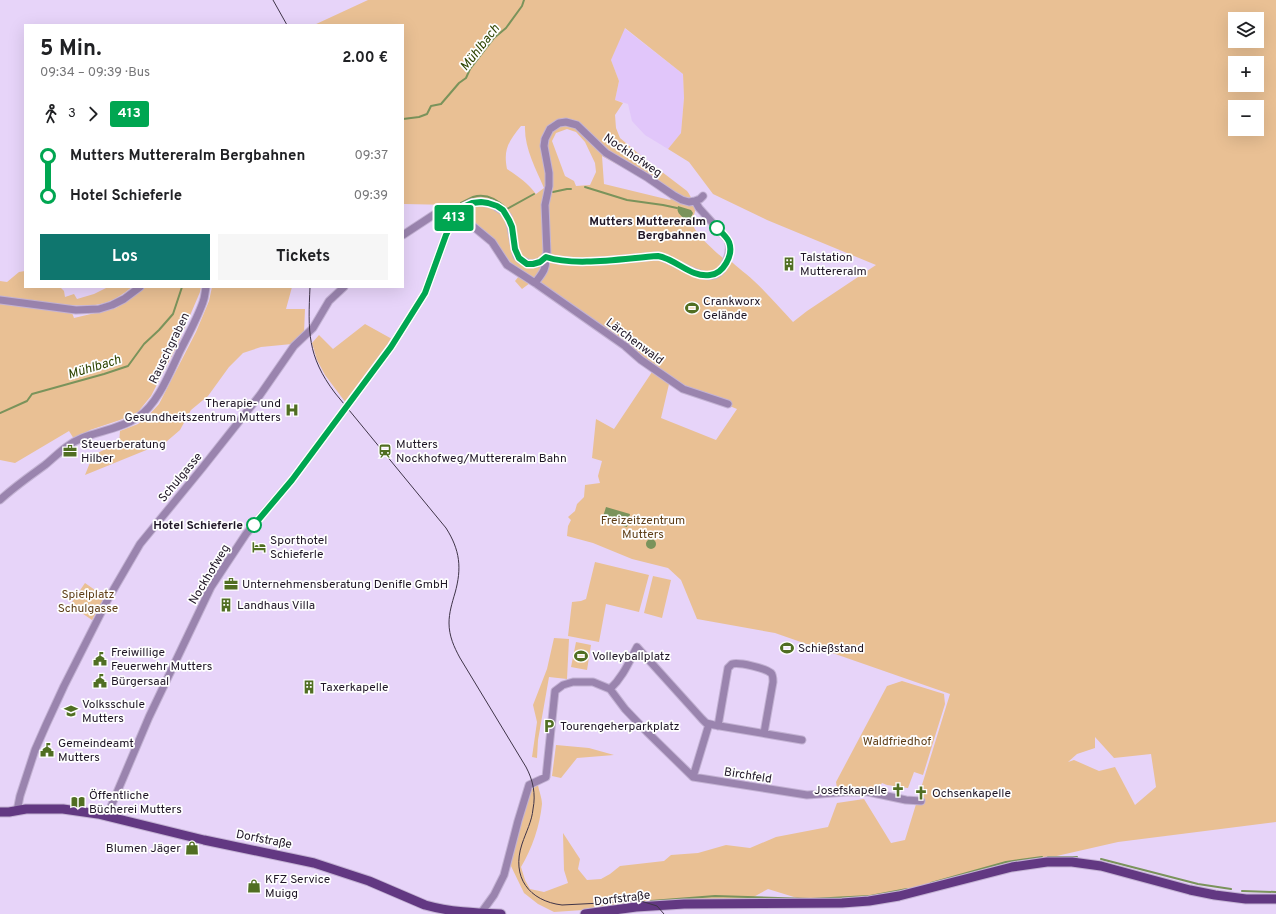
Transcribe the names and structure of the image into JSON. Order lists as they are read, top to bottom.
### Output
{
  "streets": {
    "main road": ["Dorfstraße"],
    "street": [
      "Nockhofweg",
      "Lärchenwald",
      "Rauschgraben",
      "Schulgasse",
      "Birchfeld"
    ]
  },
  "crossings": [
    ["Nockhofweg", "Lärchenwald"],
    ["Nockhofweg", "Dorfstraße"],
    ["Schulgasse", "Dorfstraße"]
  ],
  "water": ["Mühlbach"],
  "parks": ["Freizeitzentrum Mutters", "Spielplatz Schulgasse", "Waldfriedhof"],
  "places": {
    "other": ["Mutters Muttereralm Bergbahnen", "Hotel Schieferle"],
    "building": ["Talstation Muttereralm", "Landhaus Villa", "Taxerkapelle"],
    "sports": ["Crankworx Gelände", "Schießstand", "Volleyballplatz"],
    "hospital": ["Therapie- und Gesundheitszentrum Mutters"],
    "office": ["Steuerberatung Hilber", "Unternehmensberatung Denifle GmbH"],
    "station": ["Mutters Nockhofweg/Muttereralm Bahn"],
    "hotel": ["Sporthotel Schieferle"],
    "public building": ["Freiwillige Feuerwehr Mutters", "Bürgersaal", "Gemeindeamt Mutters"],
    "school or university": ["Volksschule Mutters"],
    "parking": ["Tourengeherparkplatz"],
    "church": ["Josefskapelle", "Ochsenkapelle"],
    "library": ["Öffentliche Bücherei Mutters"],
    "shop": ["Blumen Jäger", "KFZ Service Muigg"]
  },
  "lines": ["bus line 413"],
  "page": {
    "on_map": "413",
    "map_buttons": ["+", "−"],
    "heading": ["5 Min.", "09:34 – 09:39 · Bus", "2.00 €"],
    "legs": ["3", "413"],
    "list": [
      {
        "name": "Mutters Muttereralm Bergbahnen",
        "value": "09:37"
      },
      {
        "name": "Hotel Schieferle",
        "value": "09:39"
      }
    ],
    "buttons": ["Los", "Tickets"]
  }
}
